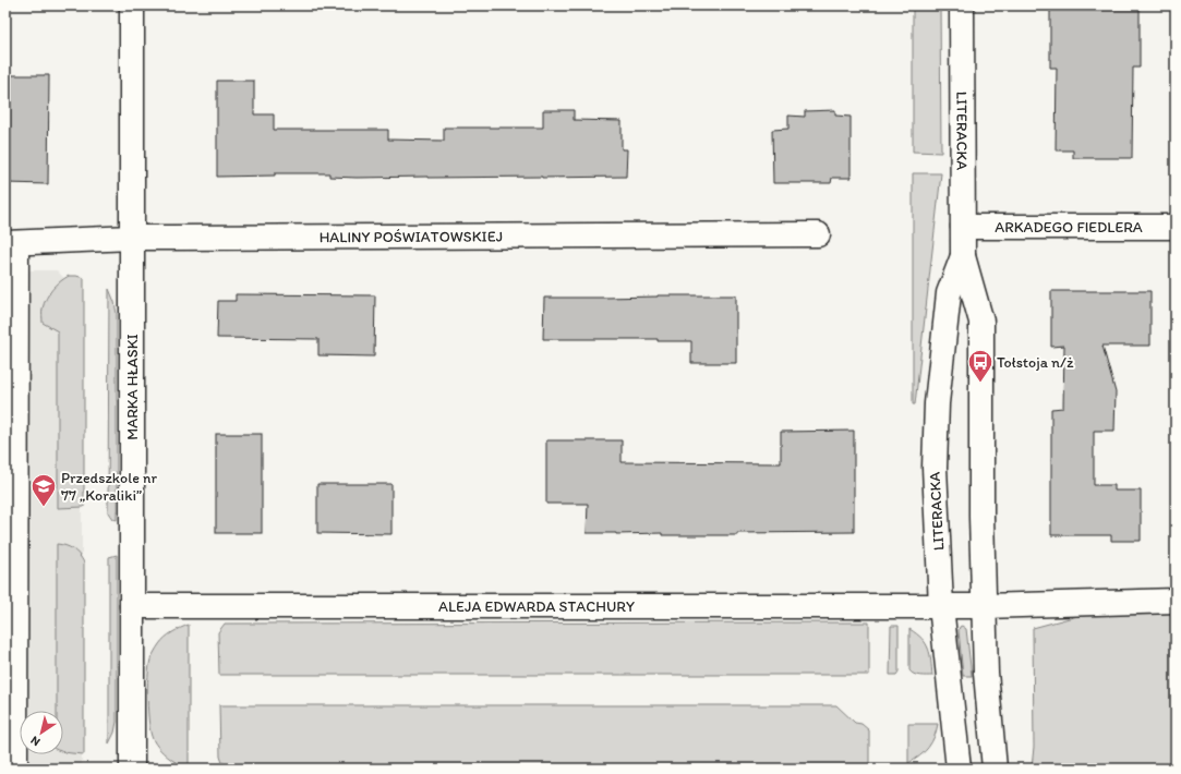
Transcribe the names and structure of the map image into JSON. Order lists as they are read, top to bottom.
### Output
{
  "streets": {
    "street": [
      "LITERACKA",
      "ARKADEGO FIEDLERA",
      "HALINY POŚWIATOWSKIEJ",
      "MARKA HŁASKI",
      "ALEJA EDWARDA STACHURY"
    ]
  },
  "crossings": [
    ["LITERACKA", "ARKADEGO FIEDLERA"],
    ["LITERACKA", "ALEJA EDWARDA STACHURY"],
    ["HALINY POŚWIATOWSKIEJ", "MARKA HŁASKI"],
    ["MARKA HŁASKI", "ALEJA EDWARDA STACHURY"]
  ],
  "places": {
    "bus stop": ["Tołstoja n/ż"],
    "school or university": ["Przedszkole nr 77 „Koraliki”"]
  },
  "north": "bottom left"
}
